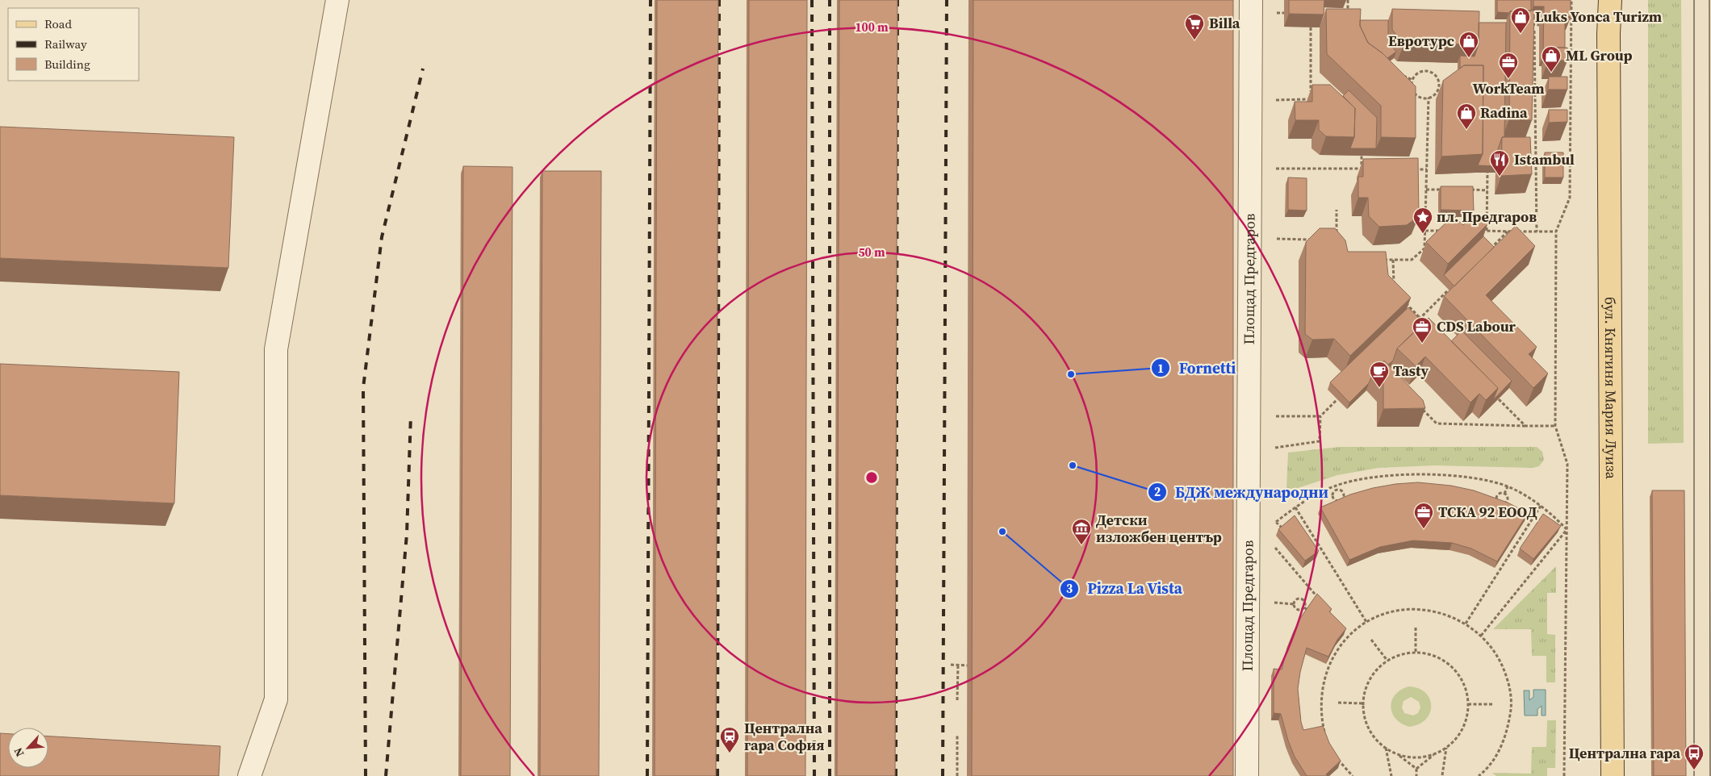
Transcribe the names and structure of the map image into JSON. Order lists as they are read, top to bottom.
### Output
{
  "streets": {
    "main road": ["бул. Княгиня Мария Луиза"],
    "lane": ["Площад Предгаров"]
  },
  "places": {
    "shop": [
      "Luks Yonca Turizm",
      "Евротурс",
      "ML Group",
      "Radina"
    ],
    "supermarket": ["Billa"],
    "office": ["WorkTeam", "CDS Labour", "ТСКА 92 ЕООД"],
    "restaurant": ["Istambul"],
    "place": ["пл. Предгаров"],
    "other": ["Fornetti", "БДЖ международни", "Pizza La Vista"],
    "cafe": ["Tasty"],
    "museum": ["Детски изложбен център"],
    "station": ["Централна гара София"],
    "bus stop": ["Централна гара"]
  },
  "legend": ["Road", "Railway", "Building"],
  "north": "bottom left",
  "rings": ["100 m", "50 m"]
}
